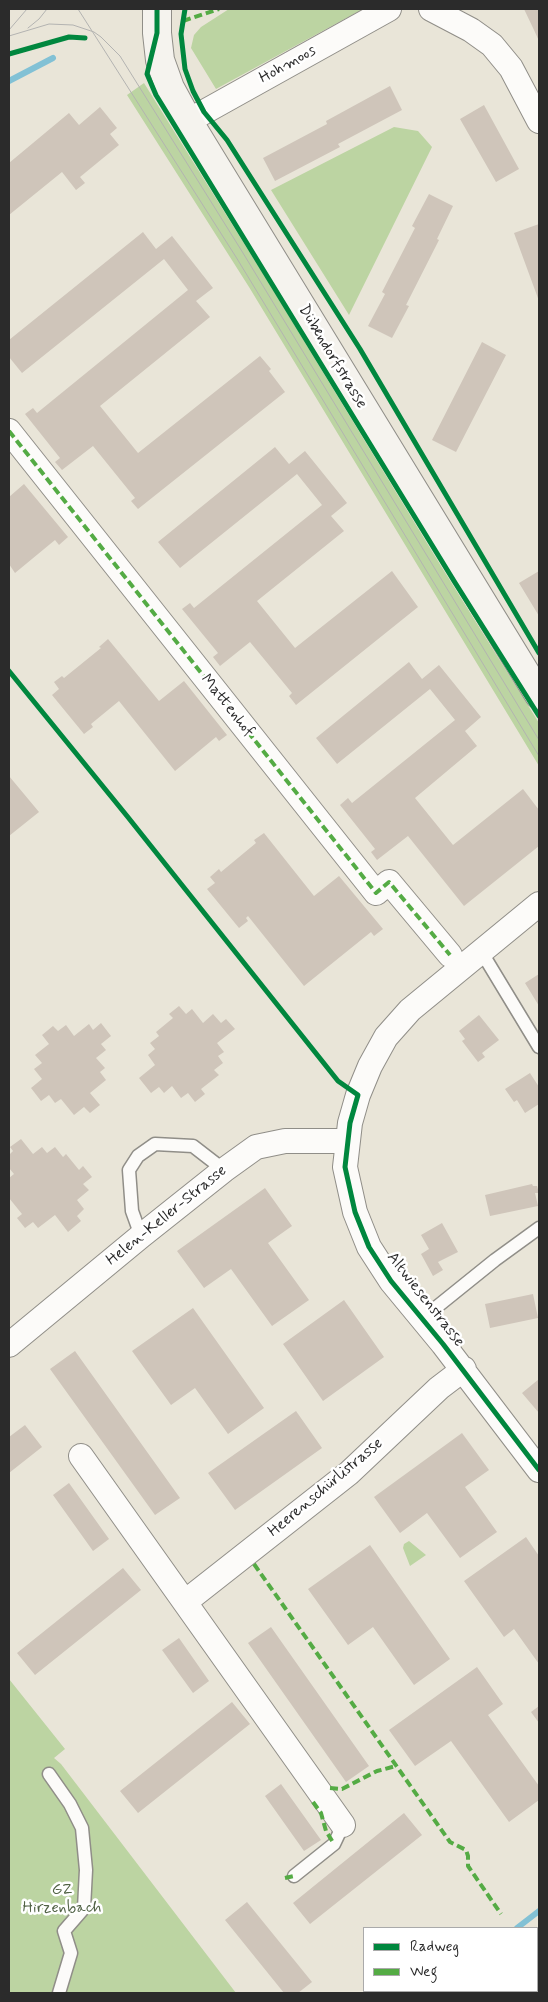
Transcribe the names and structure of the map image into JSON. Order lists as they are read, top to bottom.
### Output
{
  "streets": {
    "street": [
      "Hohmoos",
      "Dübendorfstrasse",
      "Mattenhof",
      "Helen-Keller-Strasse",
      "Altwiesenstrasse",
      "Heerenschürlistrasse"
    ]
  },
  "crossings": [
    ["Hohmoos", "Dübendorfstrasse"],
    ["Helen-Keller-Strasse", "Altwiesenstrasse"],
    ["Altwiesenstrasse", "Heerenschürlistrasse"]
  ],
  "parks": ["GZ Hirzenbach"],
  "legend": ["Radweg", "Weg"]
}
